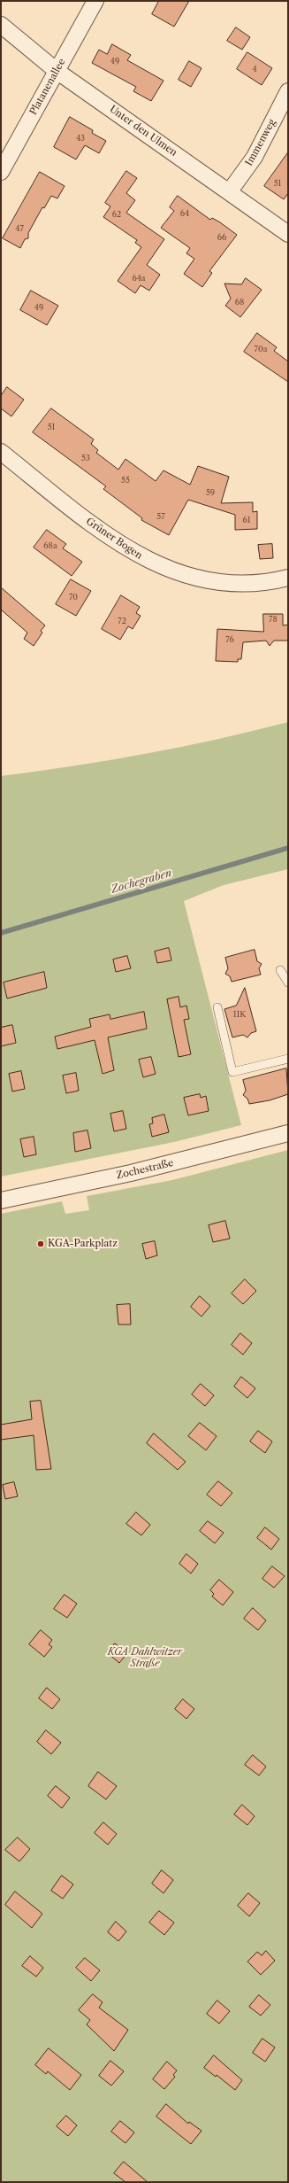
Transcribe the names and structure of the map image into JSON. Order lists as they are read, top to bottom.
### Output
{
  "streets": {
    "street": [
      "Platanenallee",
      "Unter den Ulmen",
      "Immenweg",
      "Grüner Bogen",
      "Zochestraße"
    ]
  },
  "crossings": [
    ["Platanenallee", "Unter den Ulmen"],
    ["Unter den Ulmen", "Immenweg"]
  ],
  "water": ["Zochegraben"],
  "parks": ["KGA Dahlwitzer Straße"],
  "places": ["KGA-Parkplatz"],
  "house_numbers": [
    "49",
    "4",
    "43",
    "51",
    "64",
    "62",
    "47",
    "66",
    "64a",
    "68",
    "49",
    "70a",
    "51",
    "53",
    "55",
    "59",
    "57",
    "61",
    "68a",
    "70",
    "78",
    "72",
    "76",
    "11K"
  ]
}
